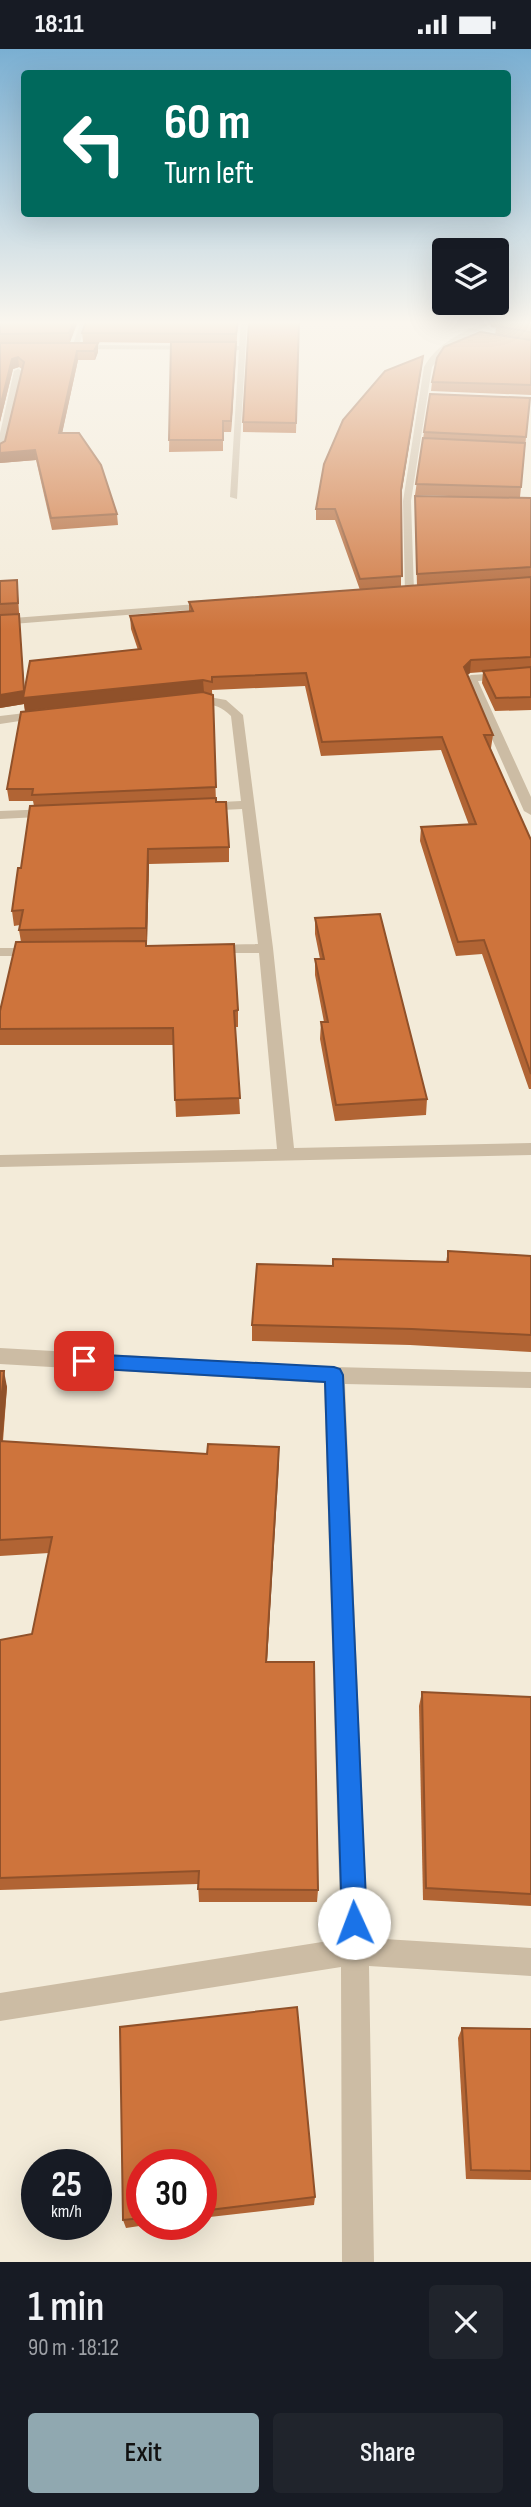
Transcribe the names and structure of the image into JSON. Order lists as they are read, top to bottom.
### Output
{
  "page": {
    "status": "18:11",
    "turn": ["60 m", "Turn left"],
    "speed": "25 km/h",
    "limit": "30",
    "heading": ["1 min", "90 m · 18:12"],
    "buttons": ["Exit", "Share"]
  }
}
